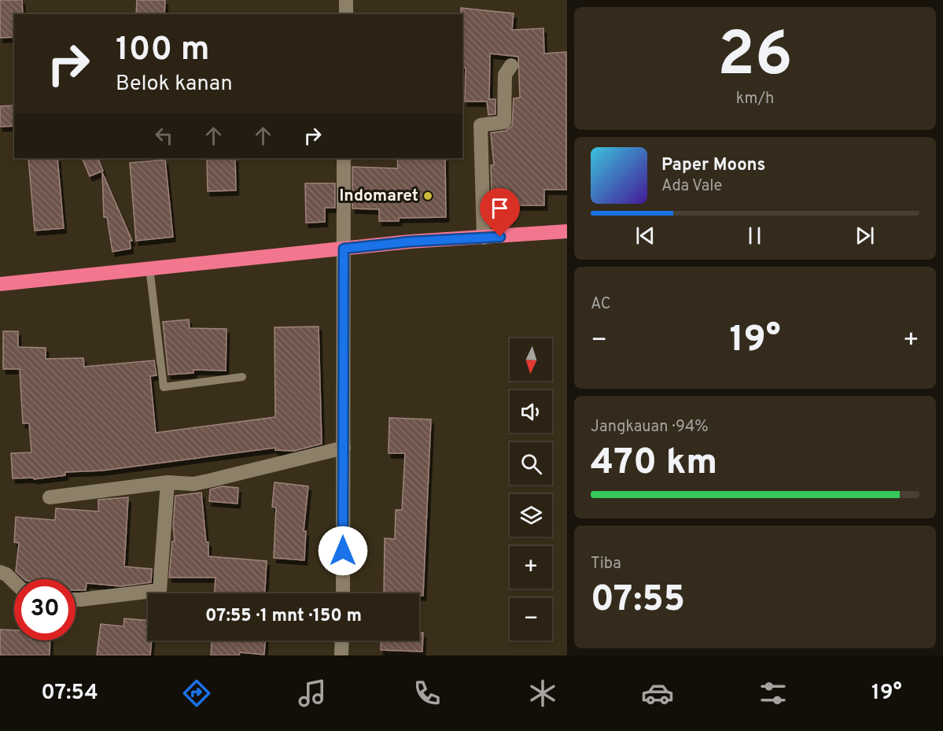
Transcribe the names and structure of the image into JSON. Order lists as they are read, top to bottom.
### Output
{
  "places": ["Indomaret"],
  "north": "bottom",
  "page": {
    "tile": [
      ["26", "km/h"],
      "AC",
      ["Jangkauan · 94%", "470 km"],
      ["Tiba", "07:55"]
    ],
    "turn": ["100 m", "Belok kanan"],
    "song": ["Paper Moons", "Ada Vale"],
    "heat": ["−", "19°", "+"],
    "map_buttons": ["+", "−"],
    "limit": "30",
    "trip": "07:55 · 1 mnt · 150 m",
    "tabs": ["07:54", "19°"]
  }
}
